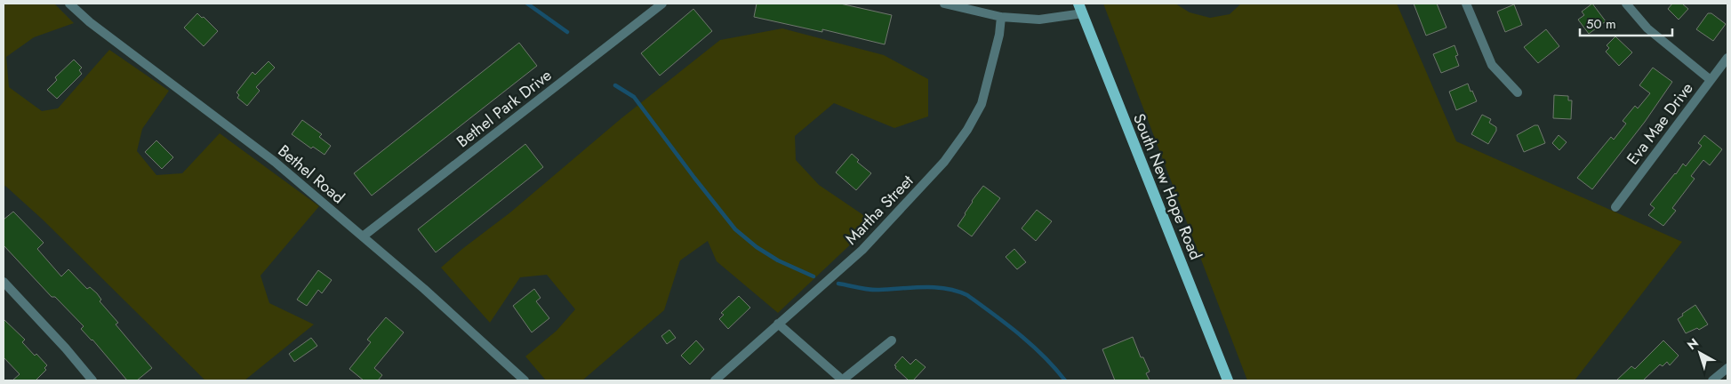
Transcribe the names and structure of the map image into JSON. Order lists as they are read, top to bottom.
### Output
{
  "streets": {
    "main road": ["South New Hope Road"],
    "street": [
      "Bethel Park Drive",
      "Eva Mae Drive",
      "Bethel Road",
      "Martha Street"
    ]
  },
  "crossings": [
    ["Bethel Park Drive", "Bethel Road"]
  ],
  "scale_bar": "50 m",
  "north": "top left"
}
